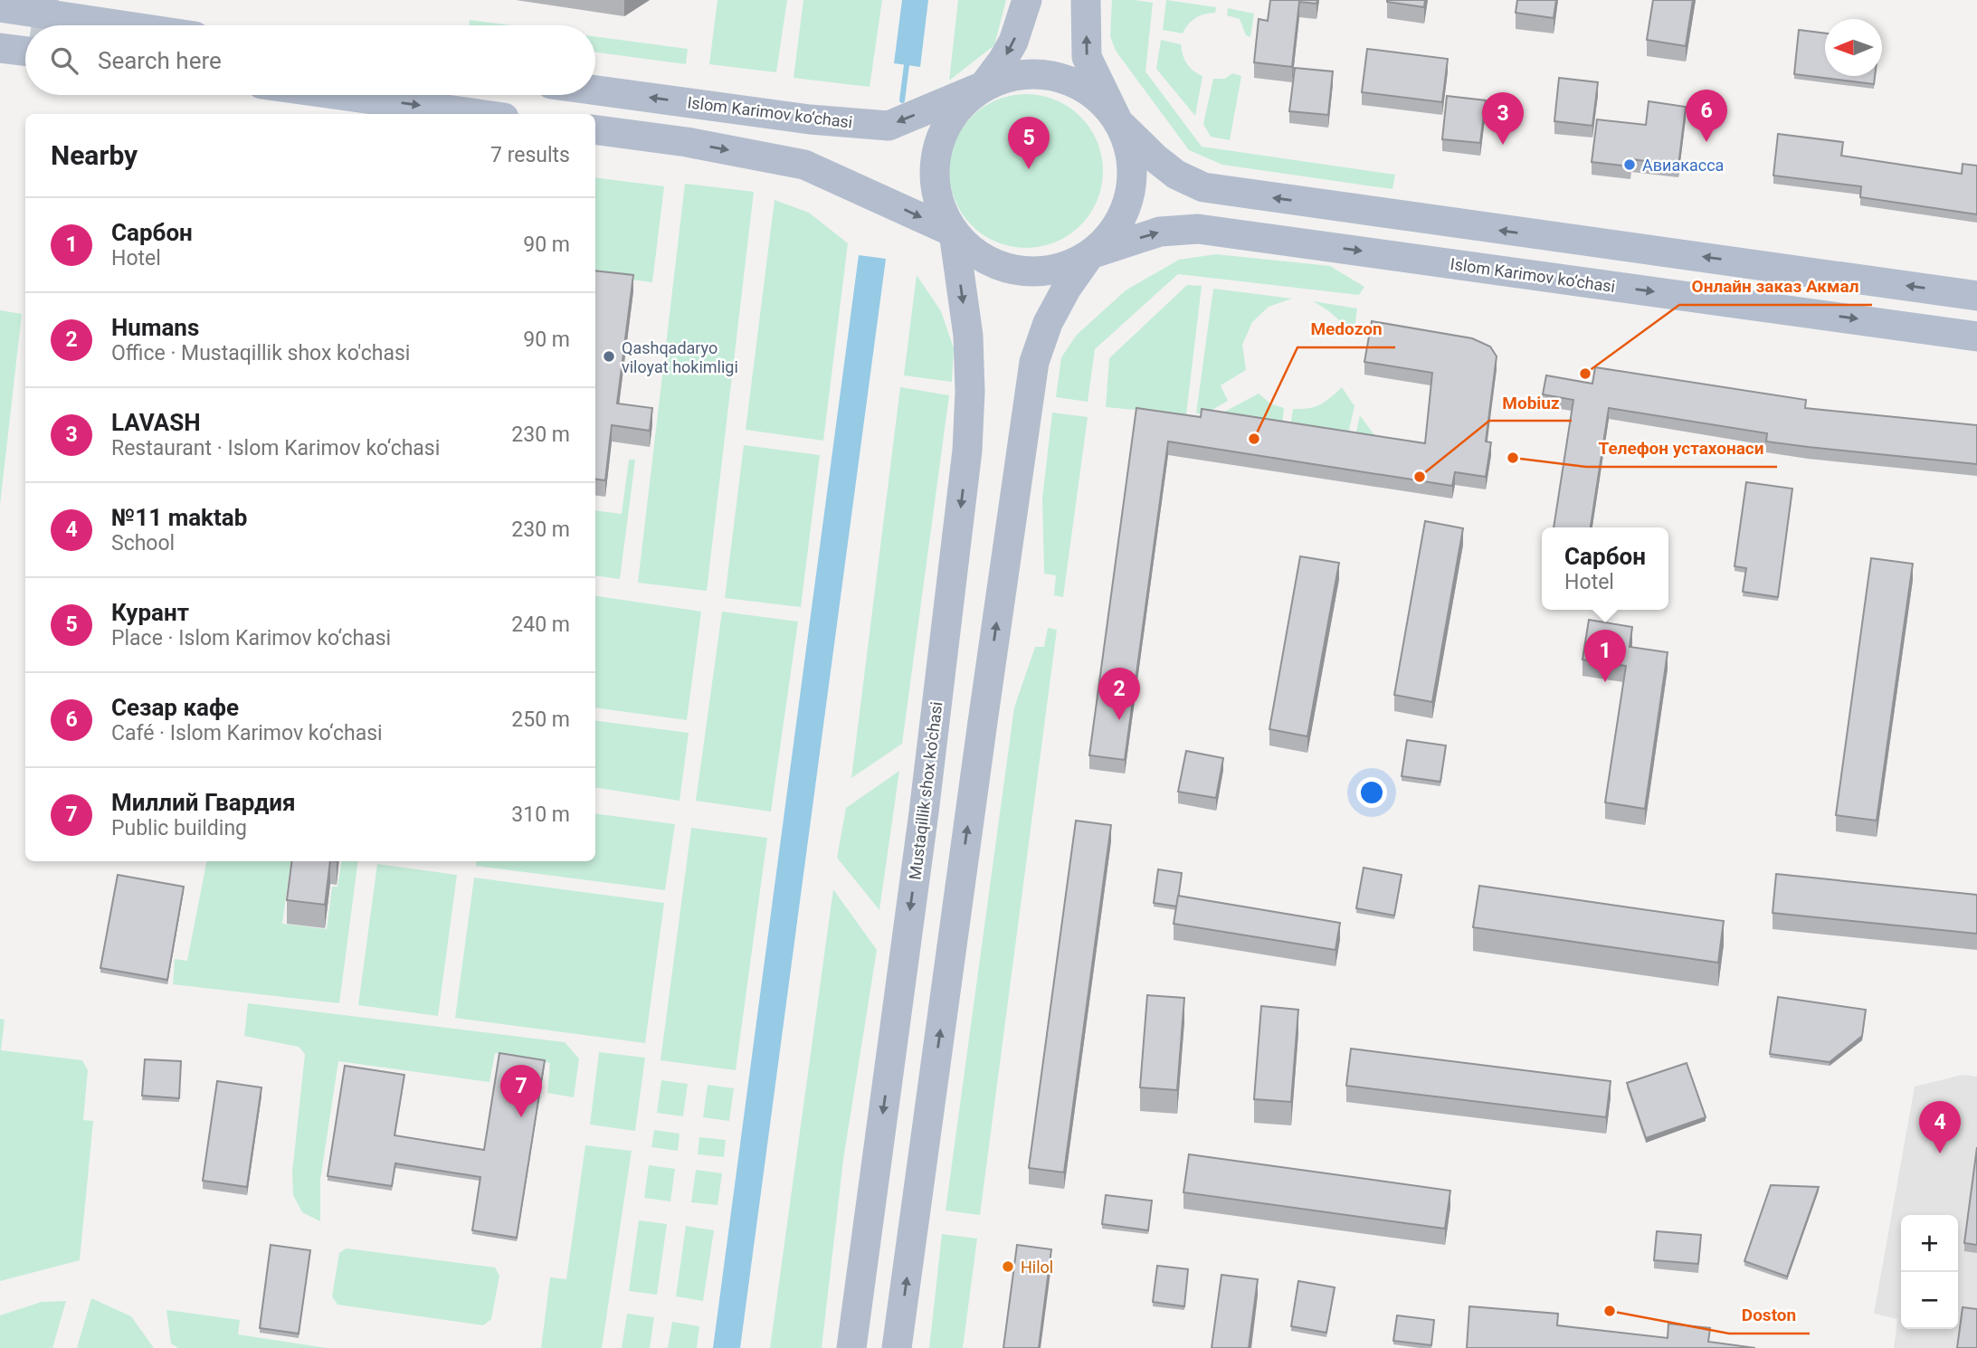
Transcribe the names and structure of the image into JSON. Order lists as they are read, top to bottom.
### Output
{
  "streets": {
    "main road": ["Islom Karimov ko‘chasi", "Mustaqillik shox ko'chasi"]
  },
  "crossings": [
    ["Islom Karimov ko‘chasi", "Mustaqillik shox ko'chasi"]
  ],
  "places": [
    "Авиакасса",
    "Qashqadaryo viloyat hokimligi",
    "Онлайн заказ Акмал",
    "Medozon",
    "Телефон устахонаси",
    "Mobiuz",
    "Hilol",
    "Doston"
  ],
  "north": "left",
  "page": {
    "search": "Search here",
    "pins": [
      "6",
      "3",
      "5",
      "1",
      "2",
      "7",
      "4"
    ],
    "heading": ["Nearby", "7 results"],
    "list": [
      {
        "mark": "1",
        "name": "Сарбон",
        "note": "Hotel",
        "value": "90 m"
      },
      {
        "mark": "2",
        "name": "Humans",
        "note": "Office · Mustaqillik shox ko'chasi",
        "value": "90 m"
      },
      {
        "mark": "3",
        "name": "LAVASH",
        "note": "Restaurant · Islom Karimov ko‘chasi",
        "value": "230 m"
      },
      {
        "mark": "4",
        "name": "№11 maktab",
        "note": "School",
        "value": "230 m"
      },
      {
        "mark": "5",
        "name": "Курант",
        "note": "Place · Islom Karimov ko‘chasi",
        "value": "240 m"
      },
      {
        "mark": "6",
        "name": "Сезар кафе",
        "note": "Café · Islom Karimov ko‘chasi",
        "value": "250 m"
      },
      {
        "mark": "7",
        "name": "Миллий Гвардия",
        "note": "Public building",
        "value": "310 m"
      }
    ],
    "popup": ["Сарбон", "Hotel"],
    "map_buttons": ["+", "−"]
  }
}
